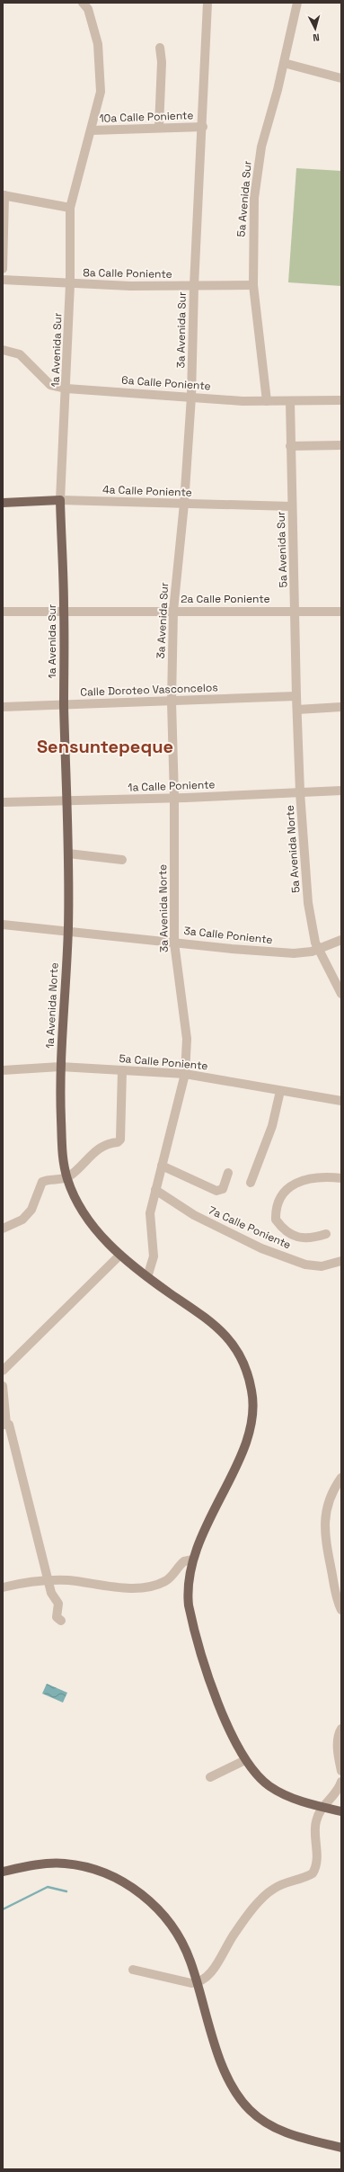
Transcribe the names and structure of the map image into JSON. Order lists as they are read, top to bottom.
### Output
{
  "streets": {
    "main road": ["1a Avenida Sur", "4a Calle Poniente", "1a Avenida Norte"],
    "street": [
      "10a Calle Poniente",
      "5a Avenida Sur",
      "8a Calle Poniente",
      "3a Avenida Sur",
      "6a Calle Poniente",
      "2a Calle Poniente",
      "Calle Doroteo Vasconcelos",
      "1a Calle Poniente",
      "5a Avenida Norte",
      "3a Avenida Norte",
      "3a Calle Poniente",
      "5a Calle Poniente",
      "7a Calle Poniente"
    ]
  },
  "crossings": [
    ["10a Calle Poniente", "3a Avenida Sur"],
    ["10a Calle Poniente", "1a Avenida Sur"],
    ["5a Avenida Sur", "8a Calle Poniente"],
    ["5a Avenida Sur", "6a Calle Poniente"],
    ["5a Avenida Sur", "4a Calle Poniente"],
    ["5a Avenida Sur", "2a Calle Poniente"],
    ["5a Avenida Sur", "Calle Doroteo Vasconcelos"],
    ["5a Avenida Sur", "5a Avenida Norte"],
    ["8a Calle Poniente", "3a Avenida Sur"],
    ["8a Calle Poniente", "1a Avenida Sur"],
    ["3a Avenida Sur", "6a Calle Poniente"],
    ["3a Avenida Sur", "4a Calle Poniente"],
    ["3a Avenida Sur", "2a Calle Poniente"],
    ["3a Avenida Sur", "Calle Doroteo Vasconcelos"],
    ["3a Avenida Sur", "3a Avenida Norte"],
    ["1a Avenida Sur", "6a Calle Poniente"],
    ["1a Avenida Sur", "4a Calle Poniente"],
    ["1a Avenida Sur", "2a Calle Poniente"],
    ["1a Avenida Sur", "Calle Doroteo Vasconcelos"],
    ["1a Avenida Sur", "1a Avenida Norte"],
    ["Calle Doroteo Vasconcelos", "5a Avenida Norte"],
    ["Calle Doroteo Vasconcelos", "3a Avenida Norte"],
    ["Calle Doroteo Vasconcelos", "1a Avenida Norte"],
    ["1a Calle Poniente", "5a Avenida Norte"],
    ["1a Calle Poniente", "3a Avenida Norte"],
    ["1a Calle Poniente", "1a Avenida Norte"],
    ["5a Avenida Norte", "3a Calle Poniente"],
    ["3a Avenida Norte", "3a Calle Poniente"],
    ["3a Avenida Norte", "5a Calle Poniente"],
    ["3a Avenida Norte", "7a Calle Poniente"],
    ["3a Calle Poniente", "1a Avenida Norte"],
    ["1a Avenida Norte", "5a Calle Poniente"]
  ],
  "districts": ["Sensuntepeque"],
  "north": "bottom"
}
